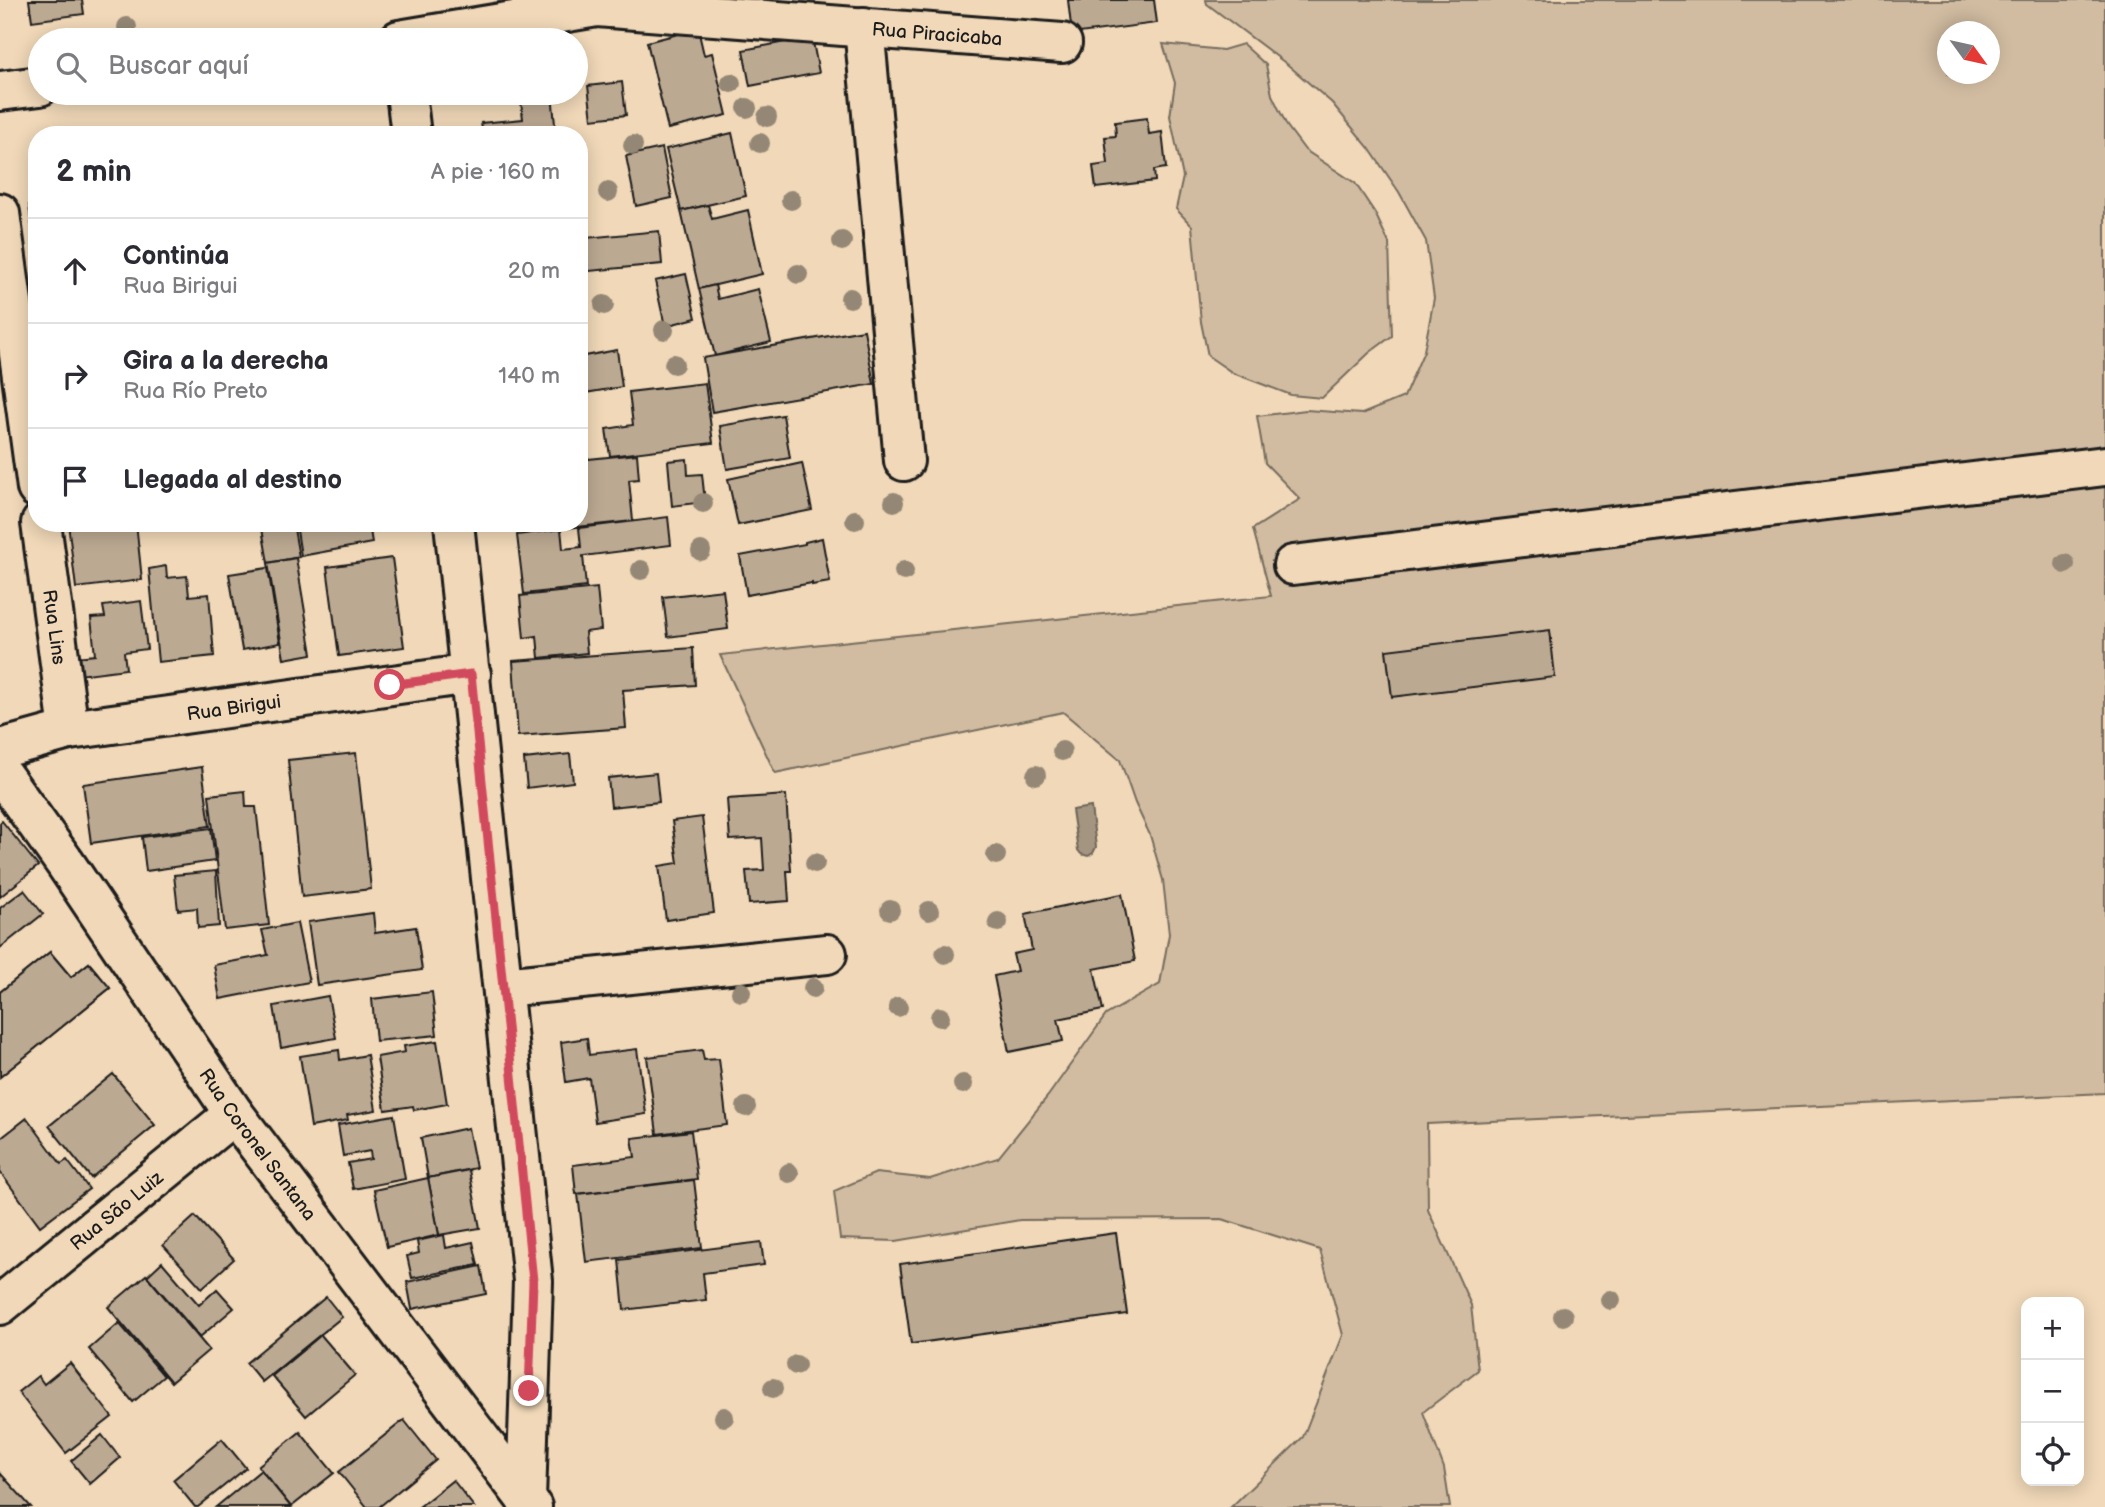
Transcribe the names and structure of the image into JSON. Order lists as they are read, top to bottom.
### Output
{
  "streets": {
    "street": [
      "Rua Piracicaba",
      "Rua Lins",
      "Rua Birigui",
      "Rua Coronel Santana",
      "Rua São Luiz"
    ]
  },
  "crossings": [
    ["Rua Lins", "Rua Birigui"],
    ["Rua Coronel Santana", "Rua São Luiz"]
  ],
  "north": "bottom right",
  "page": {
    "search": "Buscar aquí",
    "heading": ["2 min", "A pie · 160 m"],
    "list": [
      ["Continúa", "Rua Birigui", "20 m"],
      ["Gira a la derecha", "Rua Río Preto", "140 m"],
      "Llegada al destino"
    ],
    "map_buttons": ["+", "−"]
  }
}
